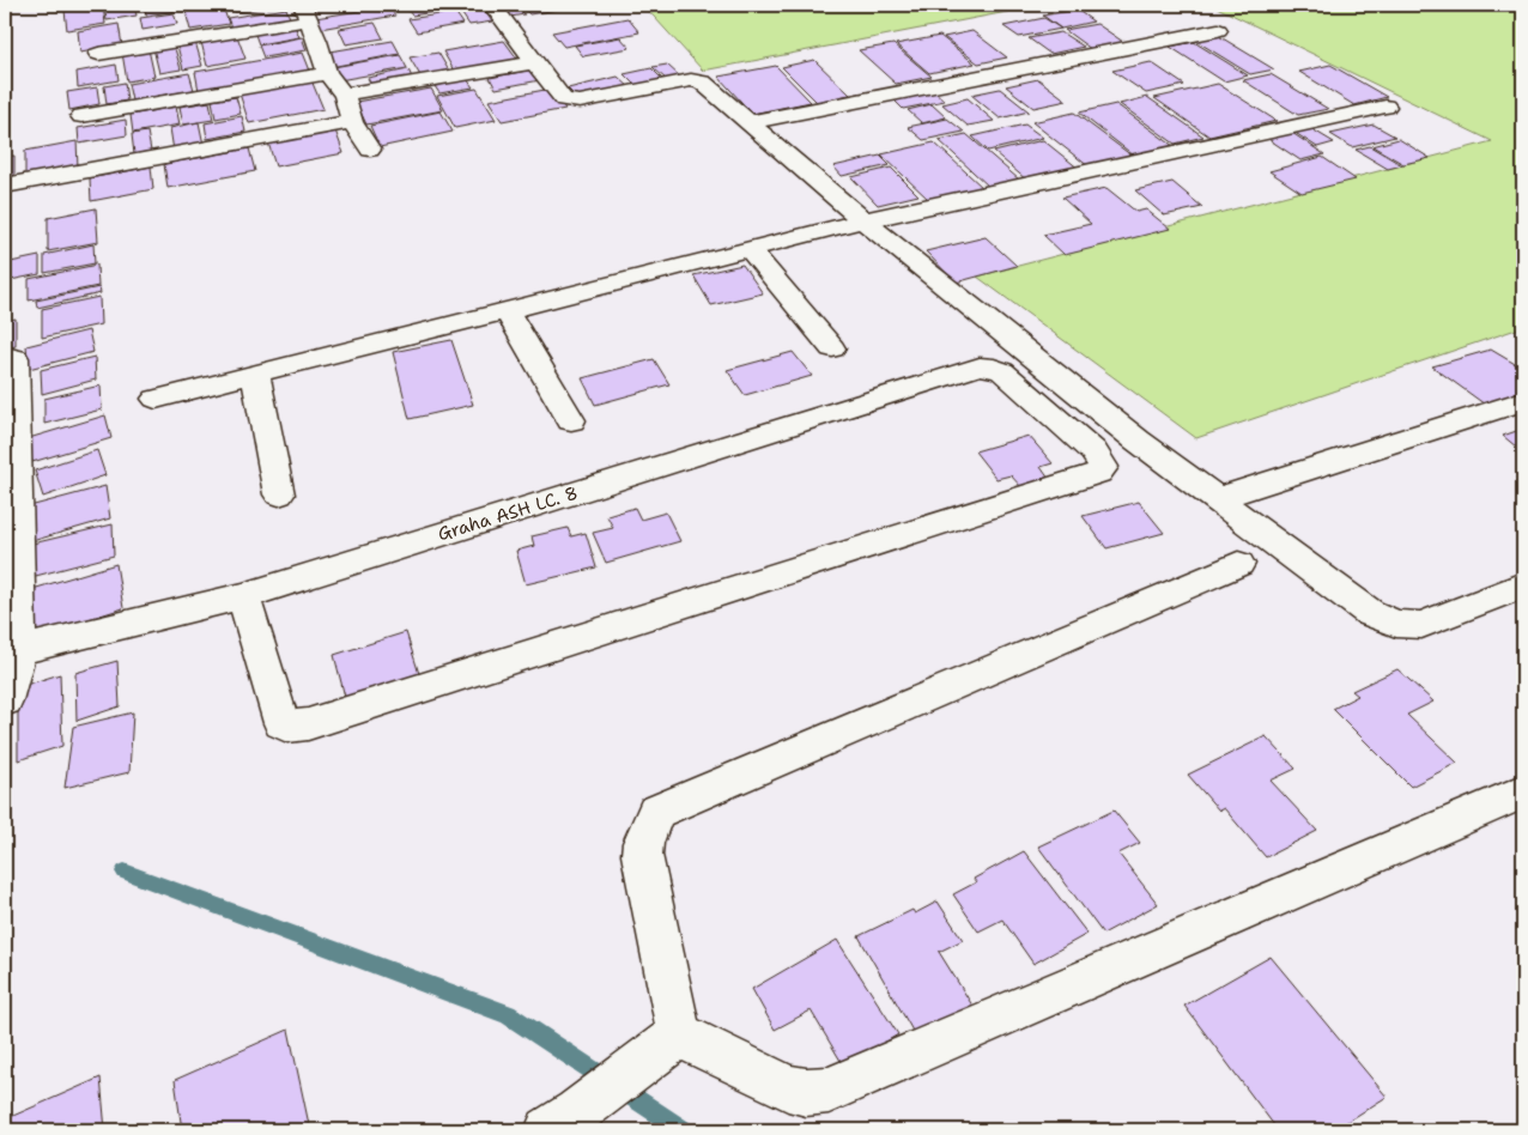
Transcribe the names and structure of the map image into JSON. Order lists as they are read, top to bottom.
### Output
{
  "streets": {
    "street": ["Graha ASH LC. 8"]
  }
}
